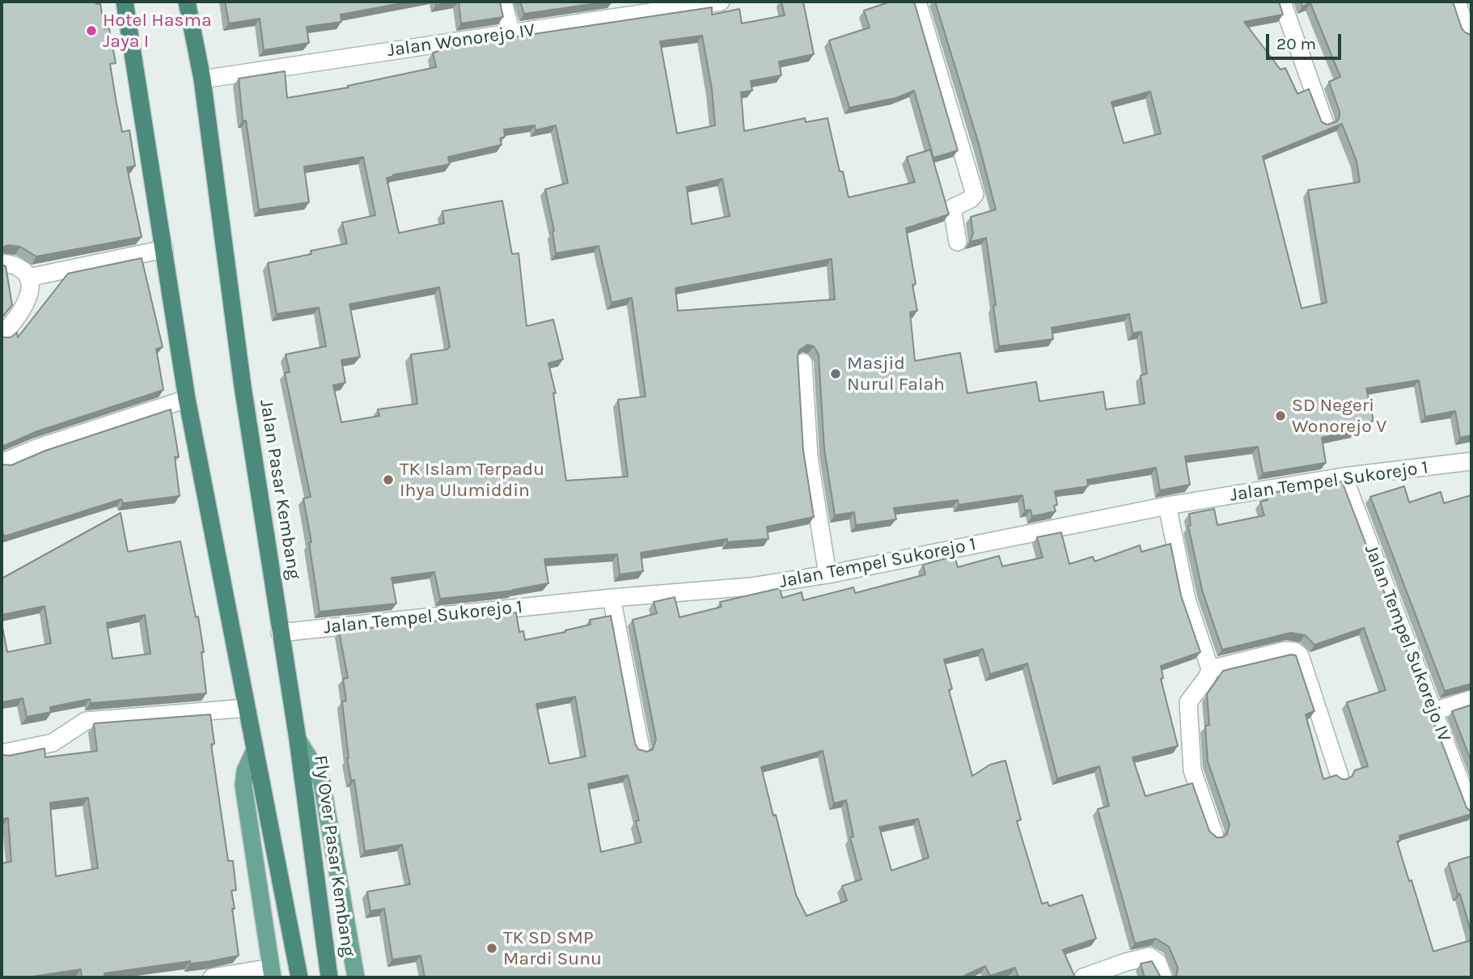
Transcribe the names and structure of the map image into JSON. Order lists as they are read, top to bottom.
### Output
{
  "streets": {
    "highway": ["Jalan Pasar Kembang", "Fly Over Pasar Kembang"],
    "street": ["Jalan Wonorejo IV", "Jalan Tempel Sukorejo 1", "Jalan Tempel Sukorejo IV"]
  },
  "crossings": [
    ["Jalan Wonorejo IV", "Jalan Pasar Kembang"],
    ["Jalan Tempel Sukorejo 1", "Jalan Pasar Kembang"],
    ["Jalan Tempel Sukorejo 1", "Jalan Tempel Sukorejo IV"],
    ["Jalan Pasar Kembang", "Fly Over Pasar Kembang"]
  ],
  "places": [
    "Hotel Hasma Jaya I",
    "Masjid Nurul Falah",
    "SD Negeri Wonorejo V",
    "TK Islam Terpadu Ihya Ulumiddin",
    "TK SD SMP Mardi Sunu"
  ],
  "scale_bar": "20 m"
}
